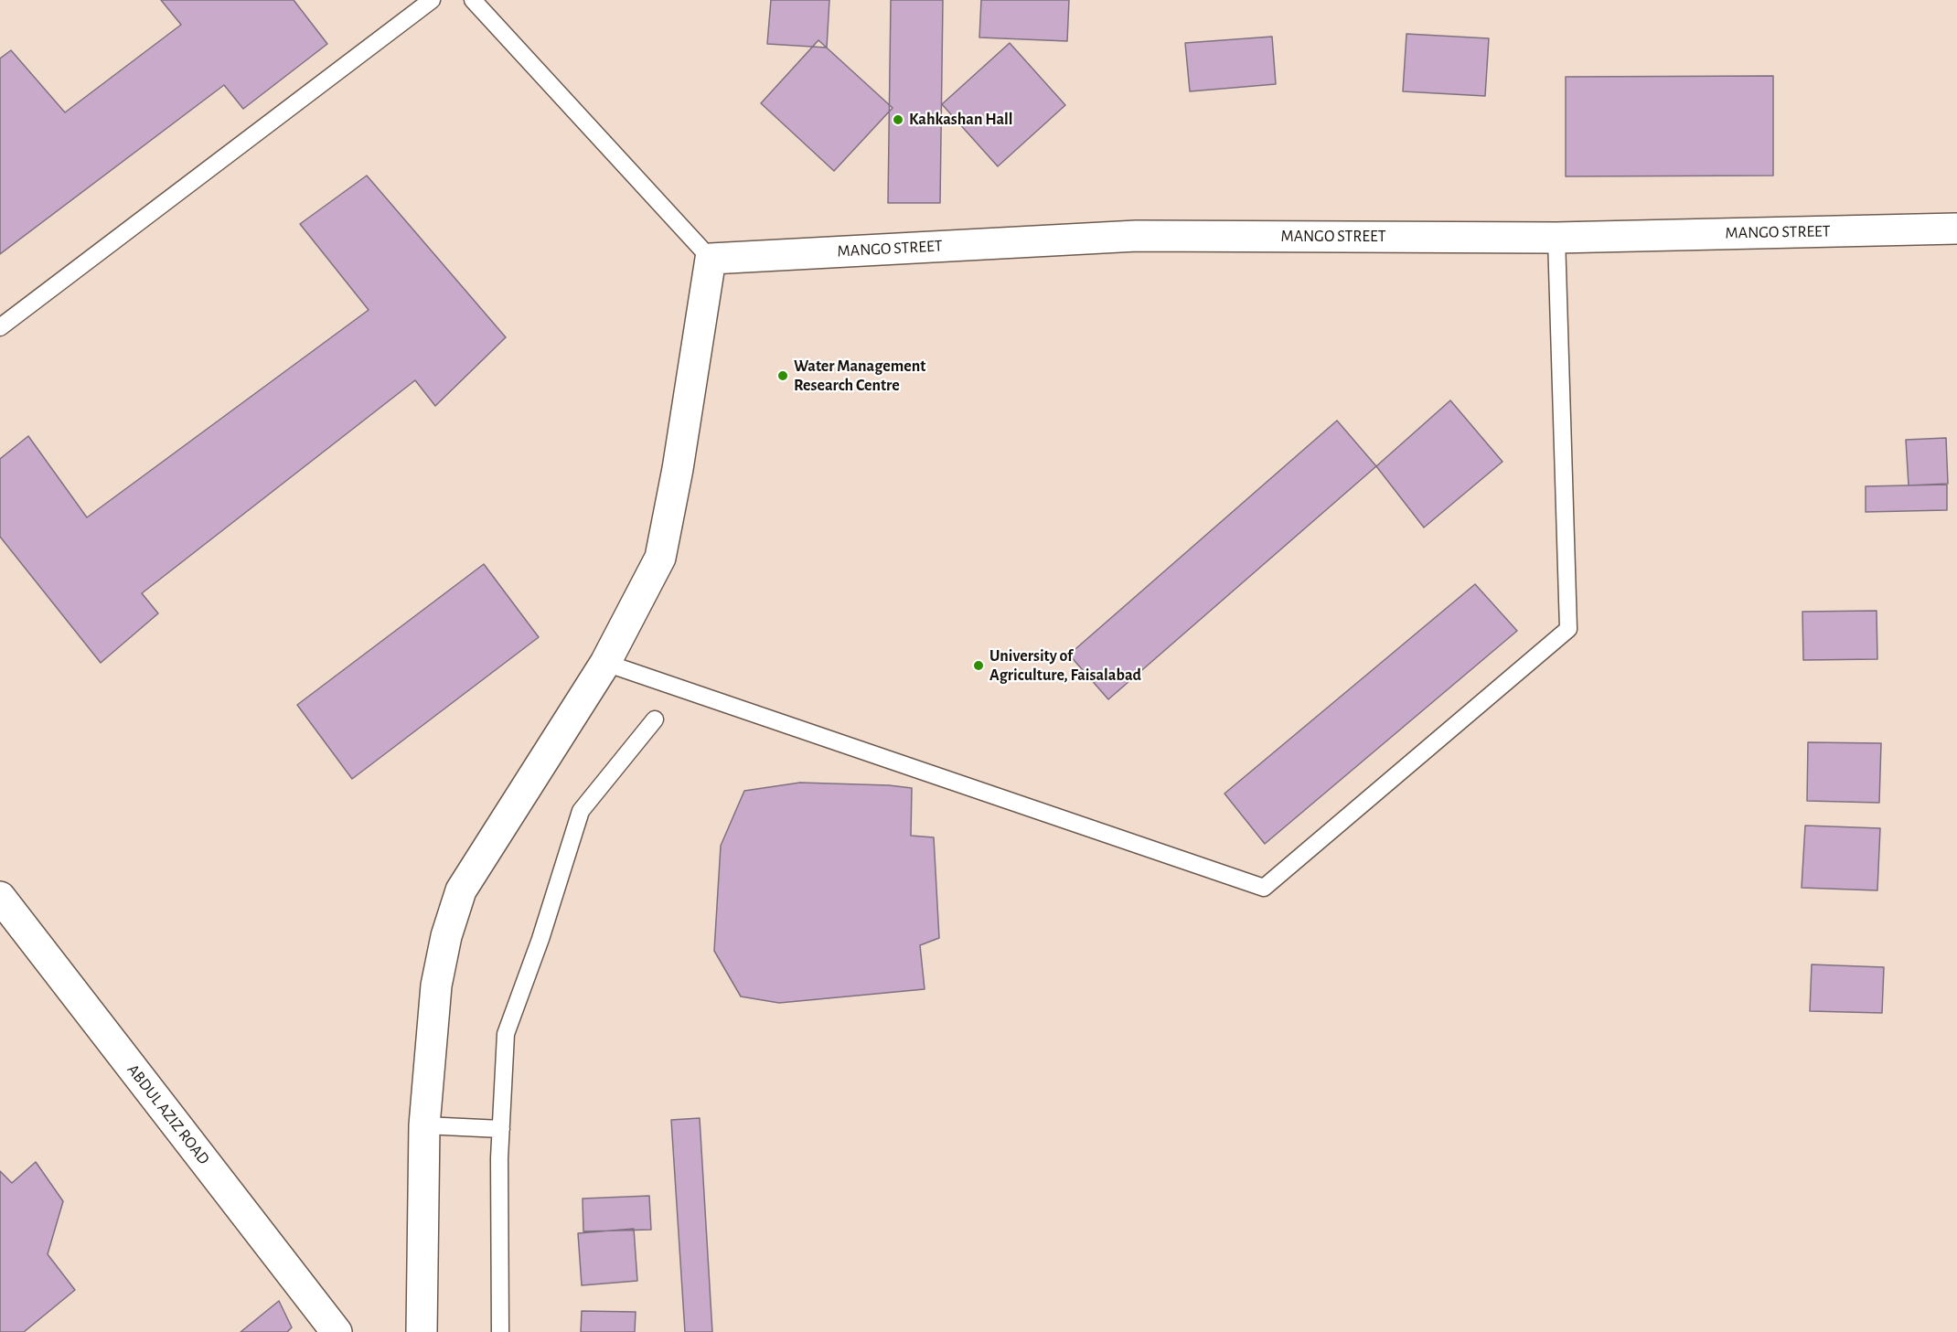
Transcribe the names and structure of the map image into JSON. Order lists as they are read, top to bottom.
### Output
{
  "streets": {
    "street": ["MANGO STREET", "ABDUL AZIZ ROAD"]
  },
  "places": ["Kahkashan Hall", "Water Management Research Centre", "University of Agriculture, Faisalabad"]
}
